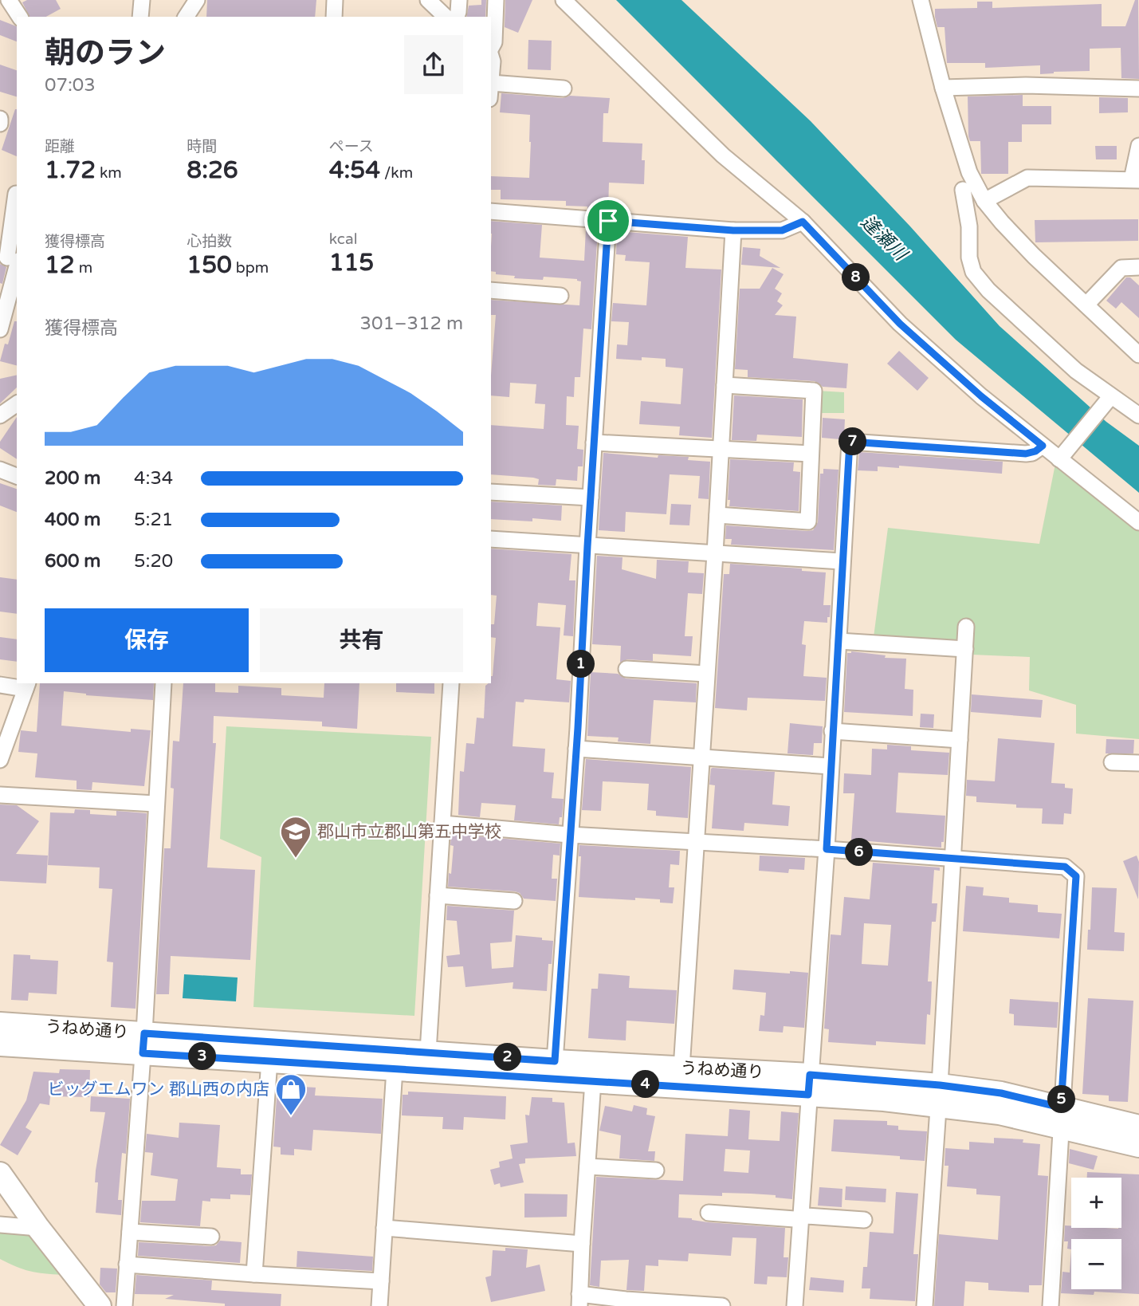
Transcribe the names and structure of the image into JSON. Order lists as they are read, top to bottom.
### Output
{
  "streets": {
    "street": ["うねめ通り"]
  },
  "water": ["逢瀬川"],
  "places": {
    "school or university": ["郡山市立郡山第五中学校"],
    "shop": ["ビッグエムワン 郡山西の内店"]
  },
  "page": {
    "heading": ["朝のラン", "07:03"],
    "stats": [
      ["距離", "1.72 km"],
      ["時間", "8:26"],
      ["ペース", "4:54 /km"],
      ["獲得標高", "12 m"],
      ["心拍数", "150 bpm"],
      ["kcal", "115"]
    ],
    "pins": [
      "8",
      "7",
      "1",
      "6",
      "3",
      "2",
      "4",
      "5"
    ],
    "chart": ["獲得標高", "301–312 m"],
    "list": [
      {
        "name": "200 m",
        "note": "4:34"
      },
      {
        "name": "400 m",
        "note": "5:21"
      },
      {
        "name": "600 m",
        "note": "5:20"
      }
    ],
    "buttons": ["保存", "共有"],
    "map_buttons": ["+", "−"]
  }
}
